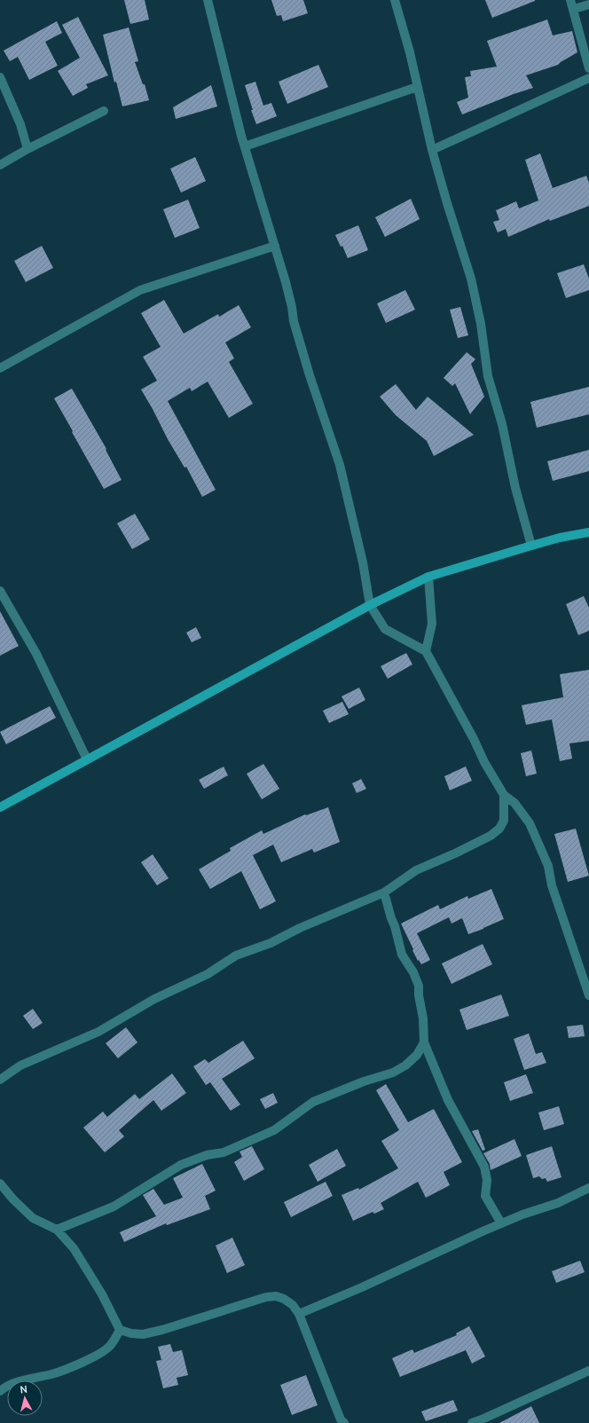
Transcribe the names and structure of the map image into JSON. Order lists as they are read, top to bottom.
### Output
{
  "north": "top"
}
